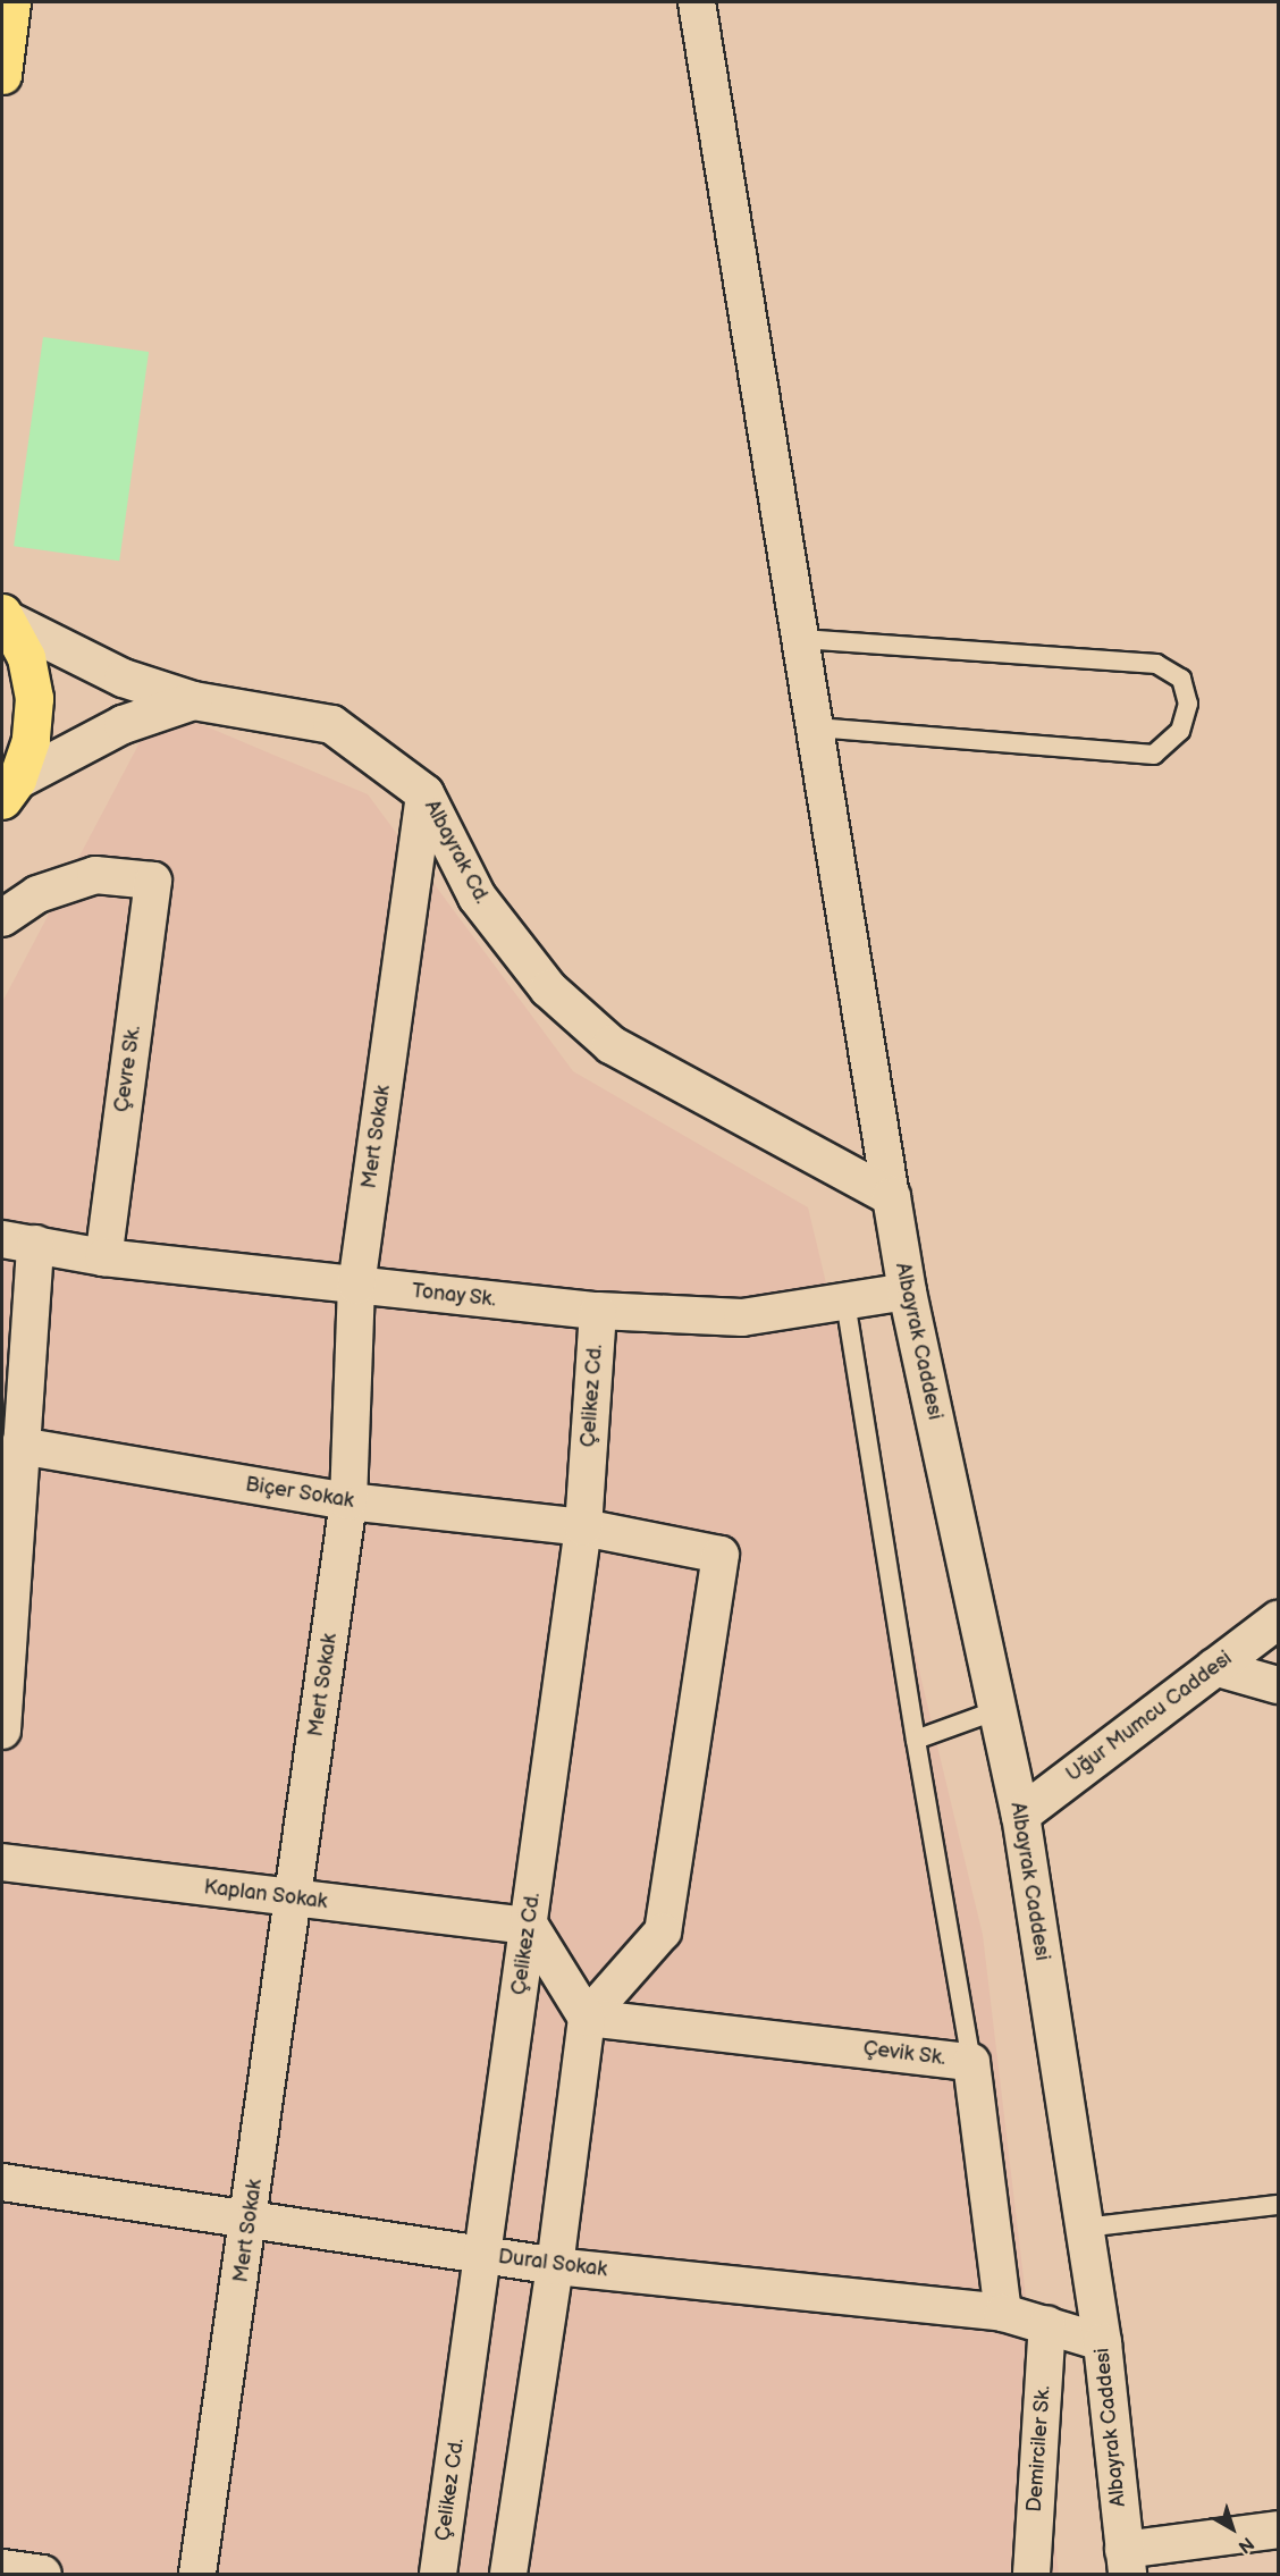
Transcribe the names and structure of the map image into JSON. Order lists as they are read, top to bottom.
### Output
{
  "streets": {
    "street": [
      "Albayrak Cd.",
      "Çevre Sk.",
      "Mert Sokak",
      "Tonay Sk.",
      "Albayrak Caddesi",
      "Çelikez Cd.",
      "Biçer Sokak",
      "Uğur Mumcu Caddesi",
      "Kaplan Sokak",
      "Çevik Sk.",
      "Dural Sokak",
      "Demirciler Sk."
    ]
  },
  "crossings": [
    ["Albayrak Cd.", "Mert Sokak"],
    ["Albayrak Cd.", "Albayrak Caddesi"],
    ["Çevre Sk.", "Tonay Sk."],
    ["Mert Sokak", "Tonay Sk."],
    ["Mert Sokak", "Biçer Sokak"],
    ["Mert Sokak", "Kaplan Sokak"],
    ["Mert Sokak", "Dural Sokak"],
    ["Tonay Sk.", "Albayrak Caddesi"],
    ["Tonay Sk.", "Çelikez Cd."],
    ["Albayrak Caddesi", "Uğur Mumcu Caddesi"],
    ["Albayrak Caddesi", "Dural Sokak"],
    ["Çelikez Cd.", "Biçer Sokak"],
    ["Çelikez Cd.", "Kaplan Sokak"],
    ["Çelikez Cd.", "Dural Sokak"],
    ["Biçer Sokak", "Çevik Sk."],
    ["Çevik Sk.", "Dural Sokak"],
    ["Dural Sokak", "Demirciler Sk."]
  ],
  "north": "bottom right"
}
